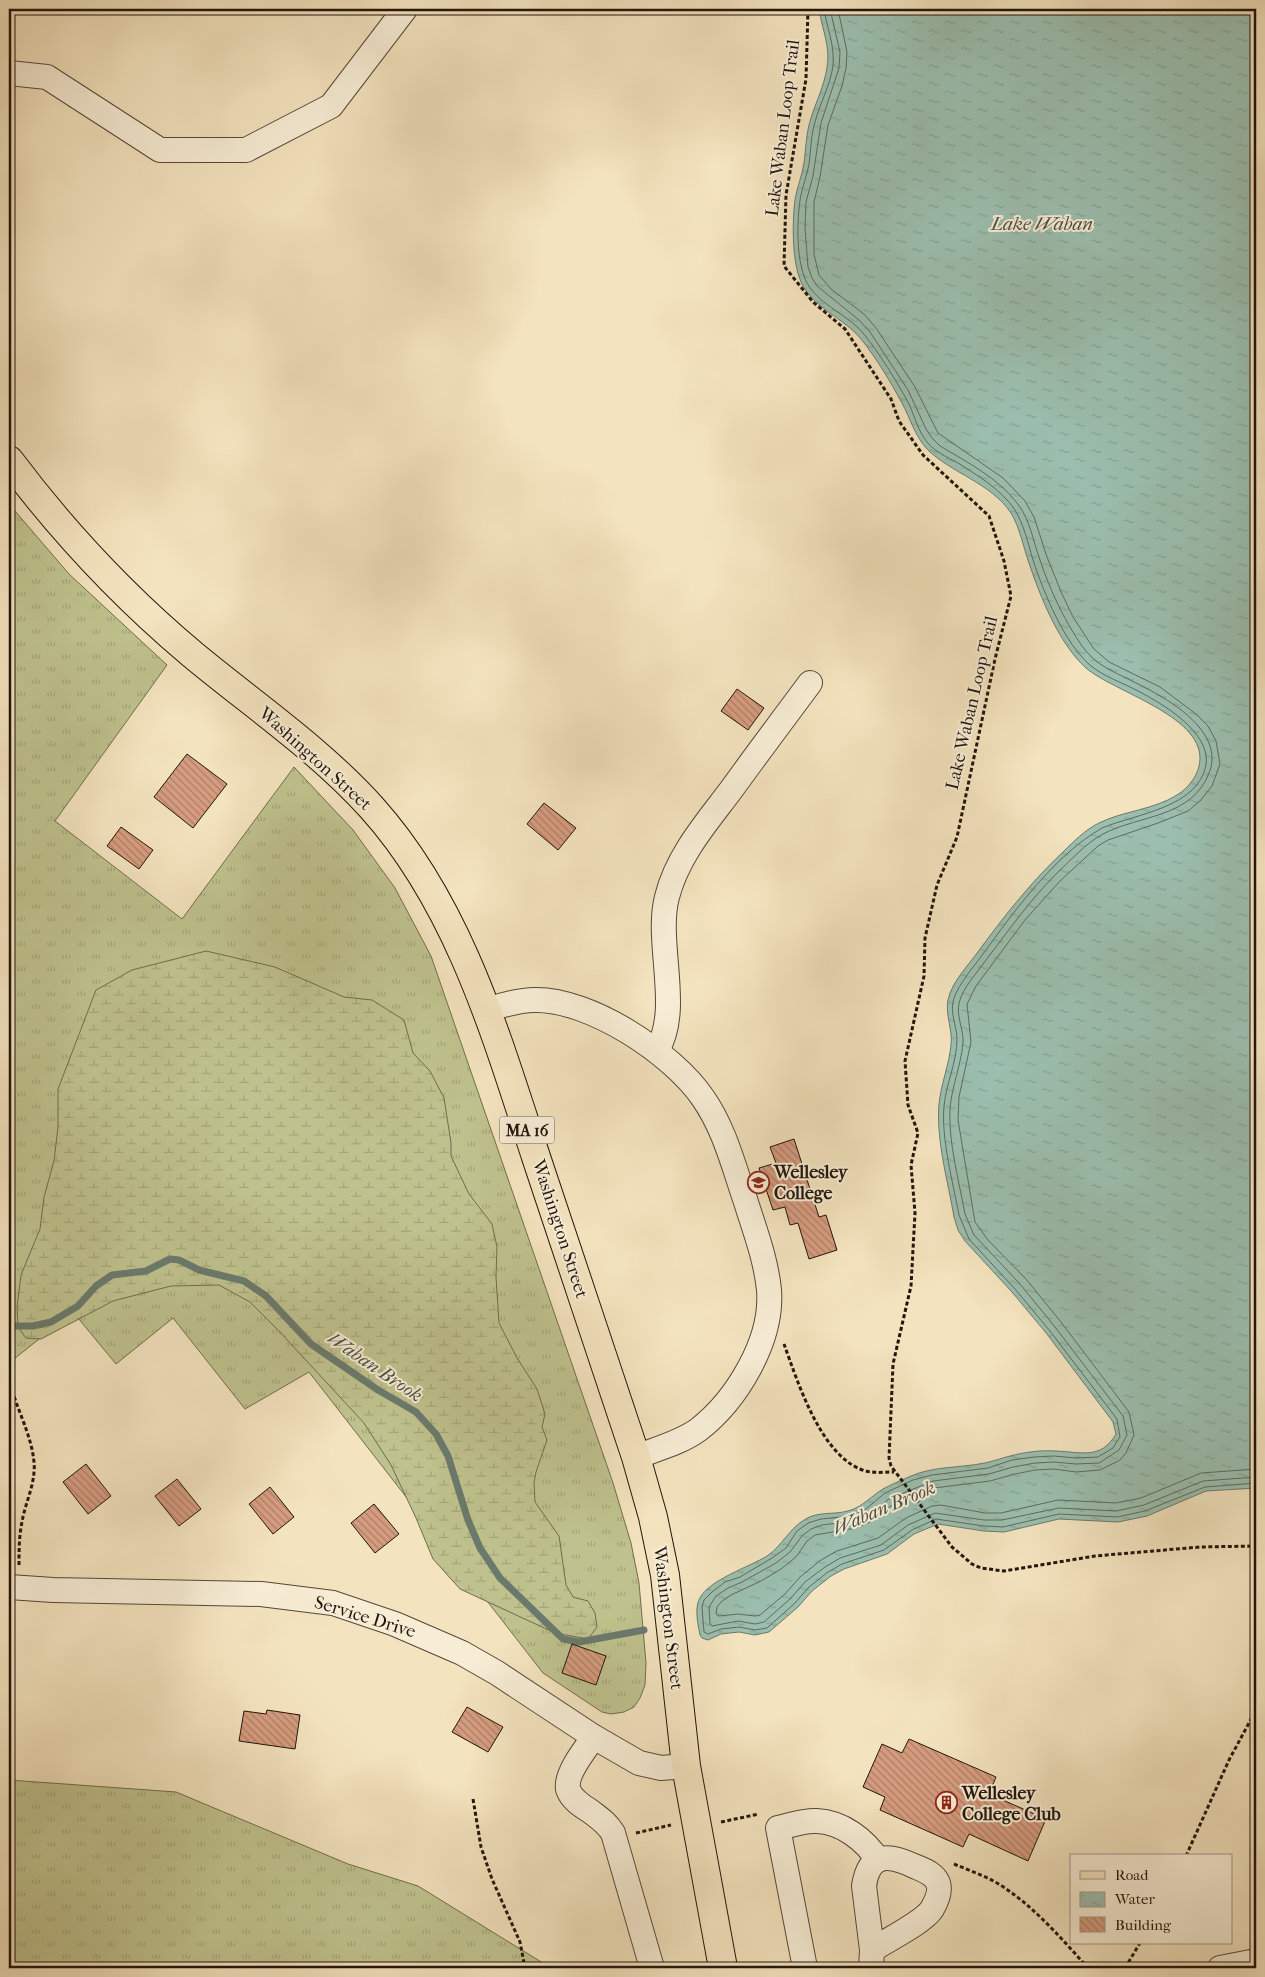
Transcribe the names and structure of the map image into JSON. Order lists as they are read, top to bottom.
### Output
{
  "streets": {
    "main road": ["Washington Street", "MA 16"],
    "street": ["Service Drive"],
    "path": ["Lake Waban Loop Trail"]
  },
  "crossings": [
    ["Washington Street", "Service Drive"]
  ],
  "water": ["Lake Waban", "Waban Brook"],
  "places": {
    "school or university": ["Wellesley College"],
    "building": ["Wellesley College Club"]
  },
  "legend": ["Road", "Water", "Building"]
}
